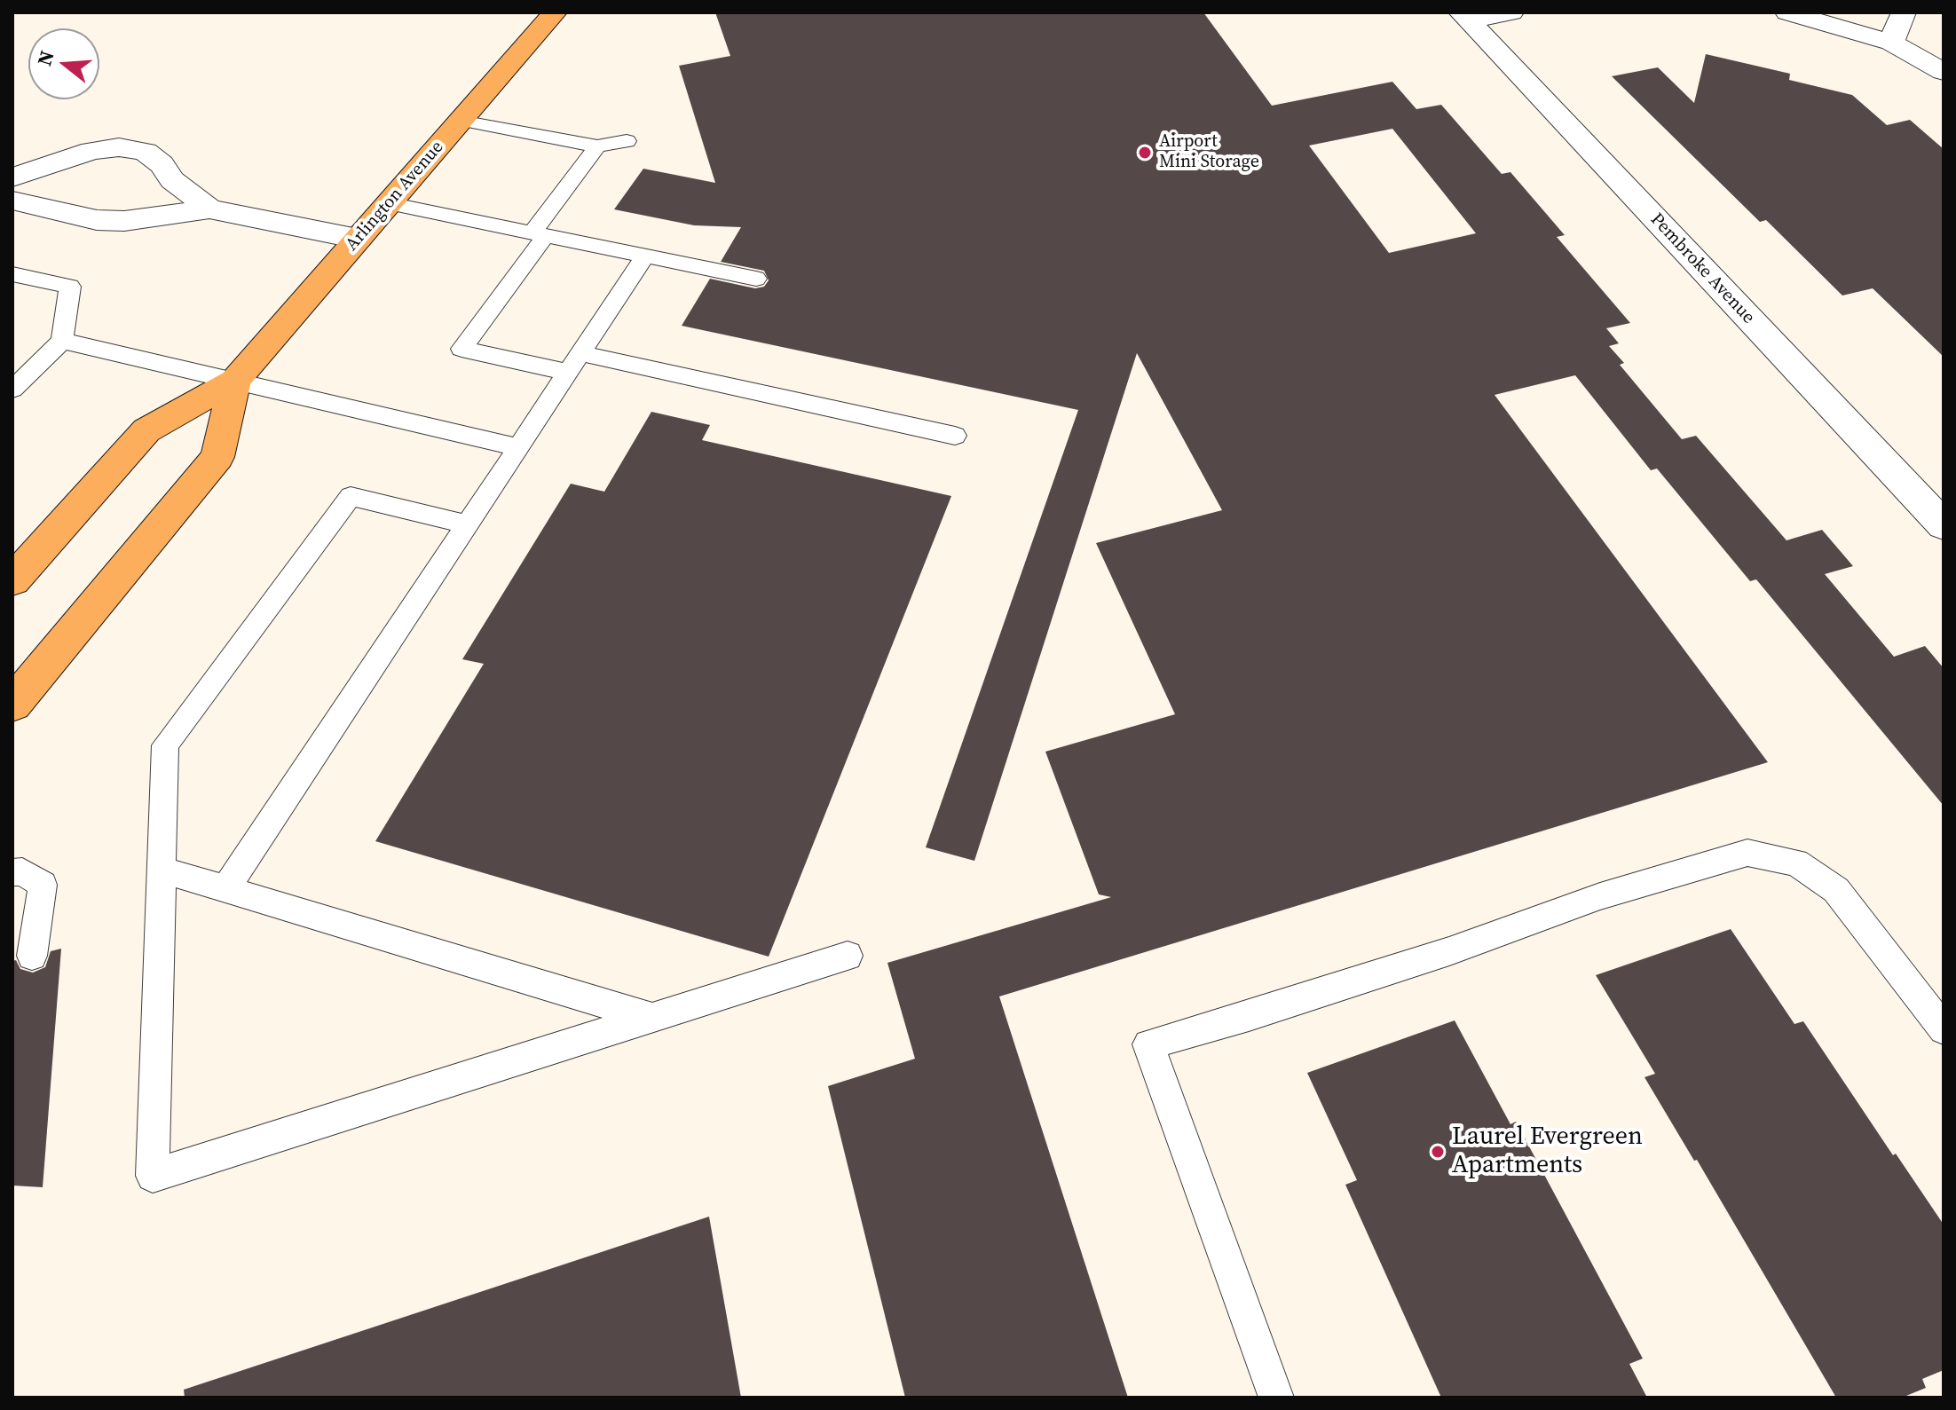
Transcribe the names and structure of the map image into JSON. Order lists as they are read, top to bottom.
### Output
{
  "streets": {
    "main road": ["Arlington Avenue"],
    "street": ["Pembroke Avenue"]
  },
  "places": ["Airport Mini Storage", "Laurel Evergreen Apartments"],
  "north": "left"
}
